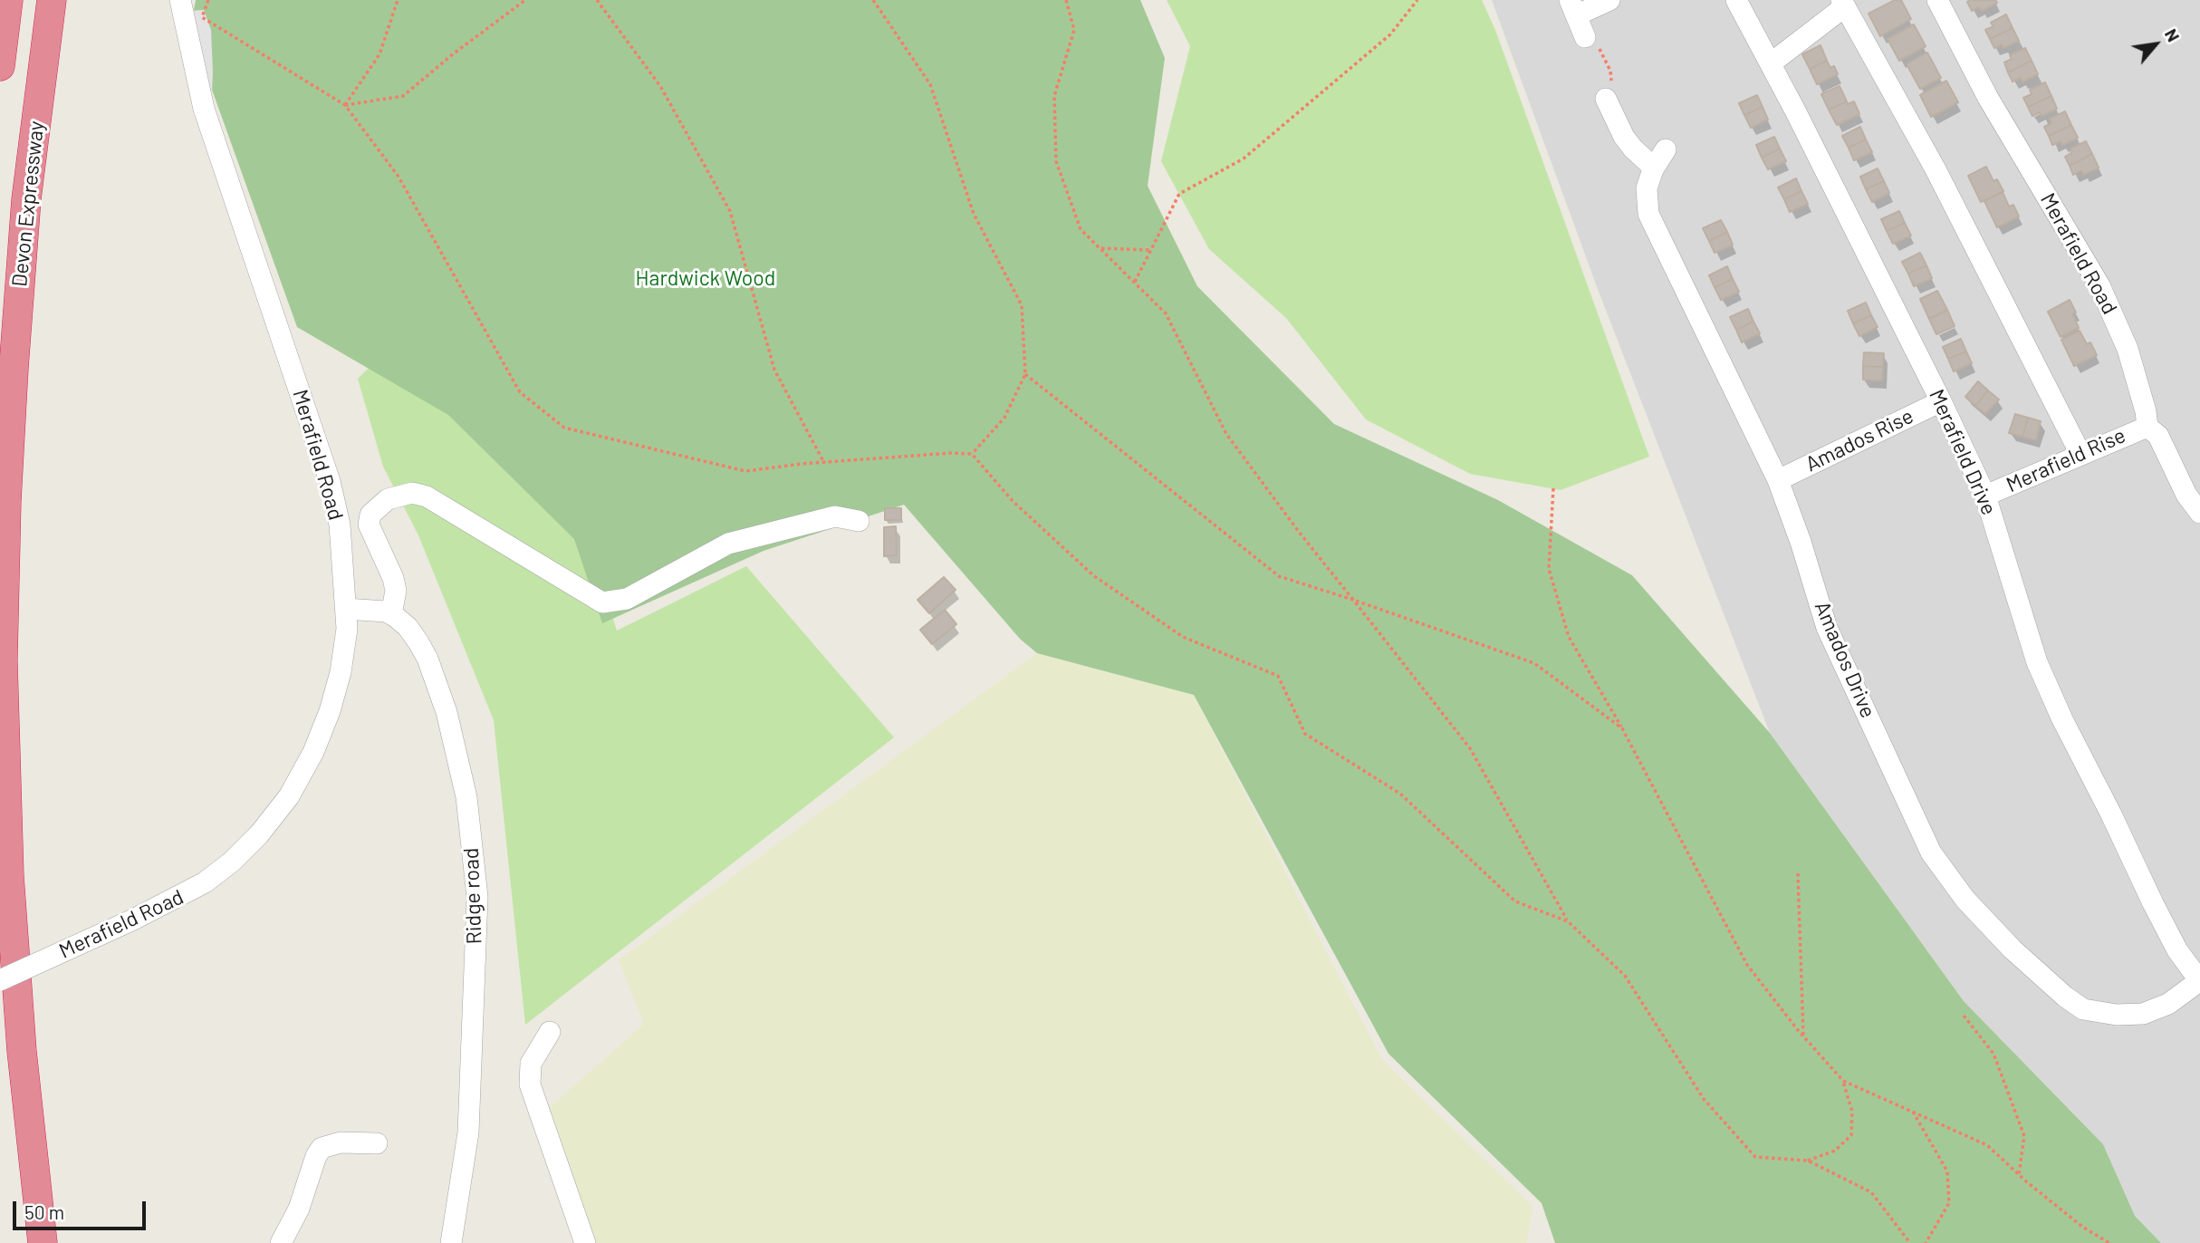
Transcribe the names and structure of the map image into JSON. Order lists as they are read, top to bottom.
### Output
{
  "streets": {
    "highway": ["Devon Expressway"],
    "street": [
      "Merafield Road",
      "Amados Rise",
      "Merafield Drive",
      "Merafield Rise",
      "Amados Drive",
      "Ridge road"
    ]
  },
  "crossings": [
    ["Merafield Road", "Merafield Rise"],
    ["Amados Rise", "Merafield Drive"],
    ["Amados Rise", "Amados Drive"],
    ["Merafield Drive", "Merafield Rise"],
    ["Merafield Drive", "Amados Drive"]
  ],
  "parks": ["Hardwick Wood"],
  "scale_bar": "50 m",
  "north": "top right"
}
